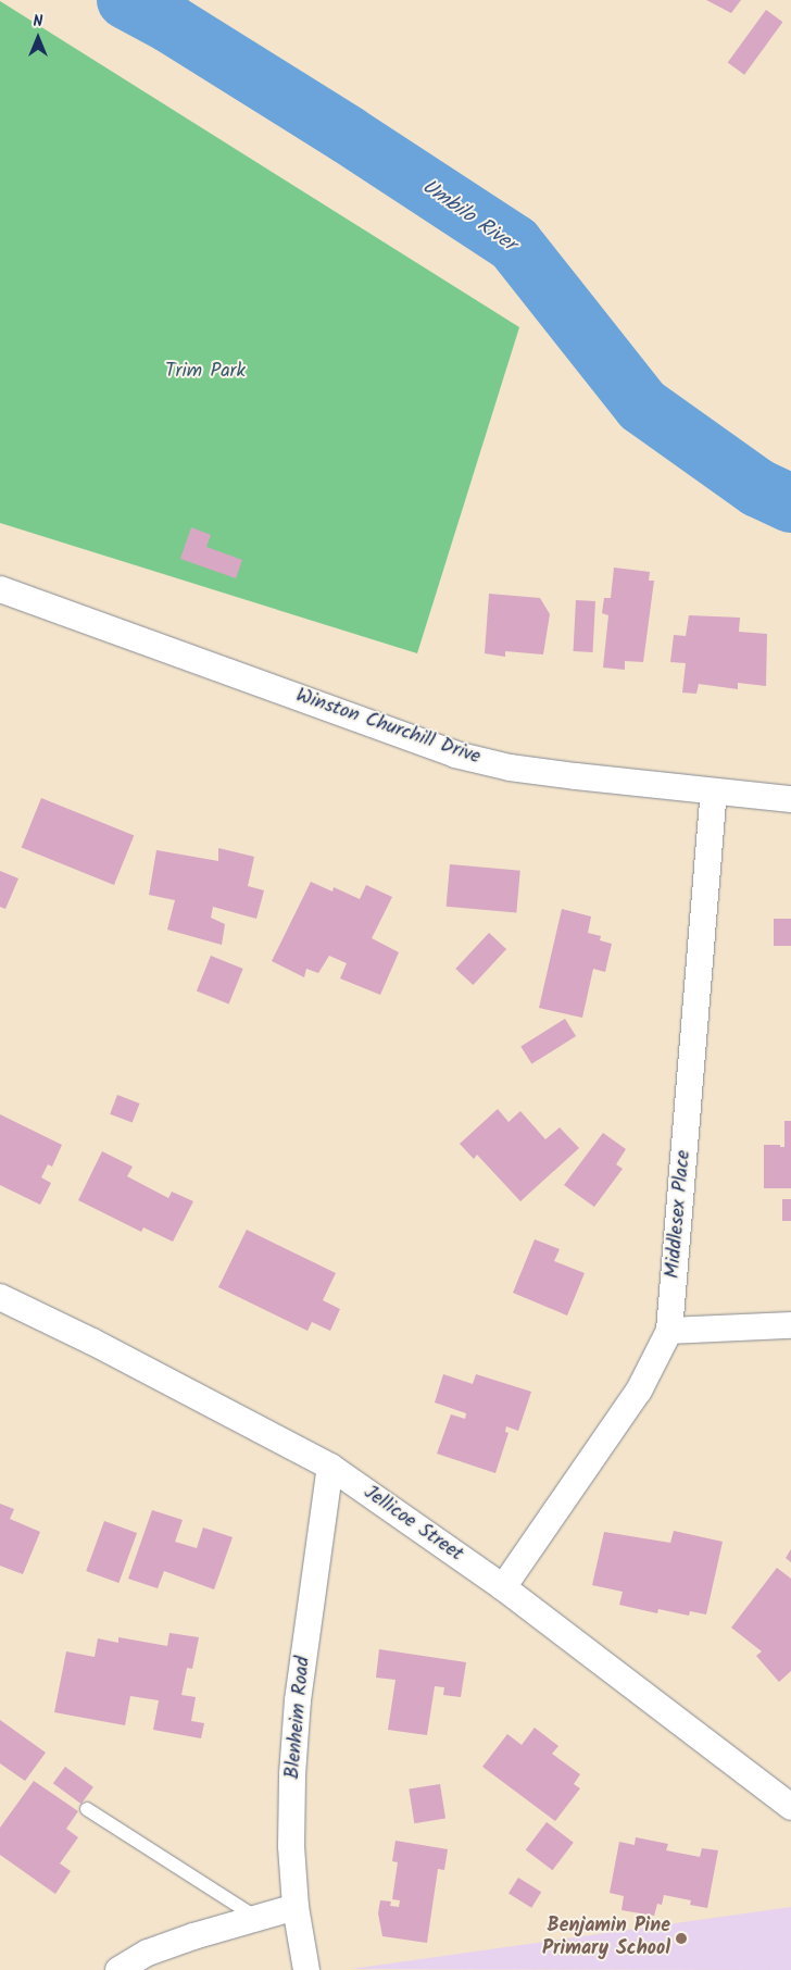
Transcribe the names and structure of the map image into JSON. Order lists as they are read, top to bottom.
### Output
{
  "streets": {
    "street": [
      "Winston Churchill Drive",
      "Middlesex Place",
      "Jellicoe Street",
      "Blenheim Road"
    ]
  },
  "crossings": [
    ["Winston Churchill Drive", "Middlesex Place"],
    ["Middlesex Place", "Jellicoe Street"],
    ["Jellicoe Street", "Blenheim Road"]
  ],
  "water": ["Umbilo River"],
  "parks": ["Trim Park"],
  "places": ["Benjamin Pine Primary School"],
  "north": "top"
}
